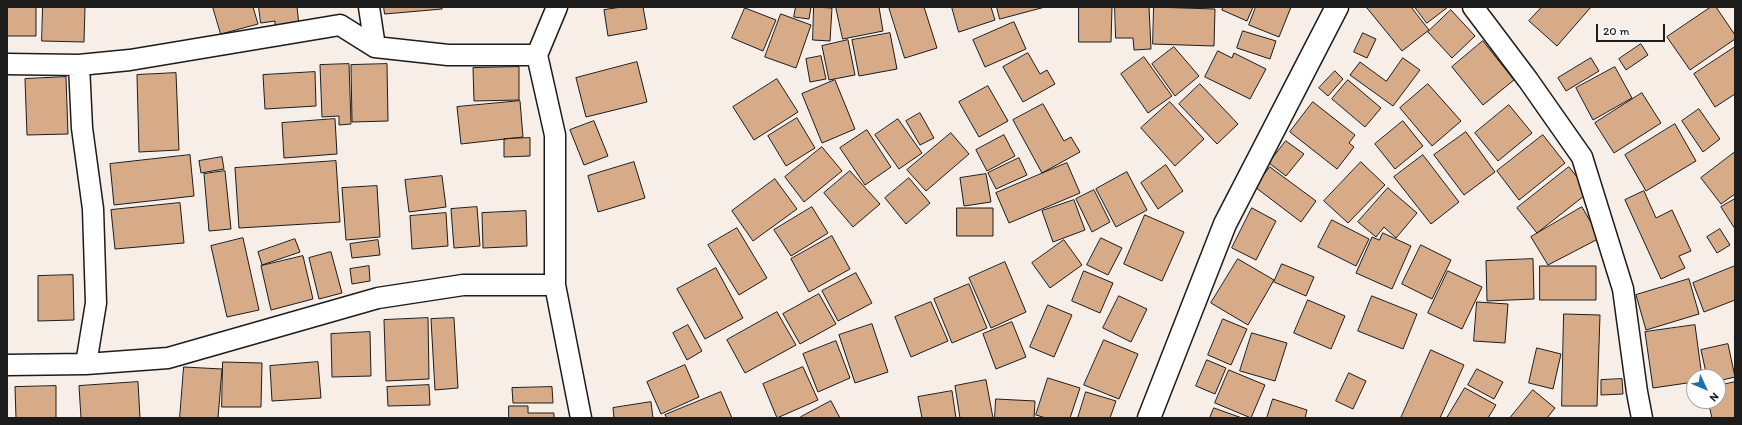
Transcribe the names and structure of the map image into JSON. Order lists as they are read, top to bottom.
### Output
{
  "scale_bar": "20 m",
  "north": "bottom right"
}
